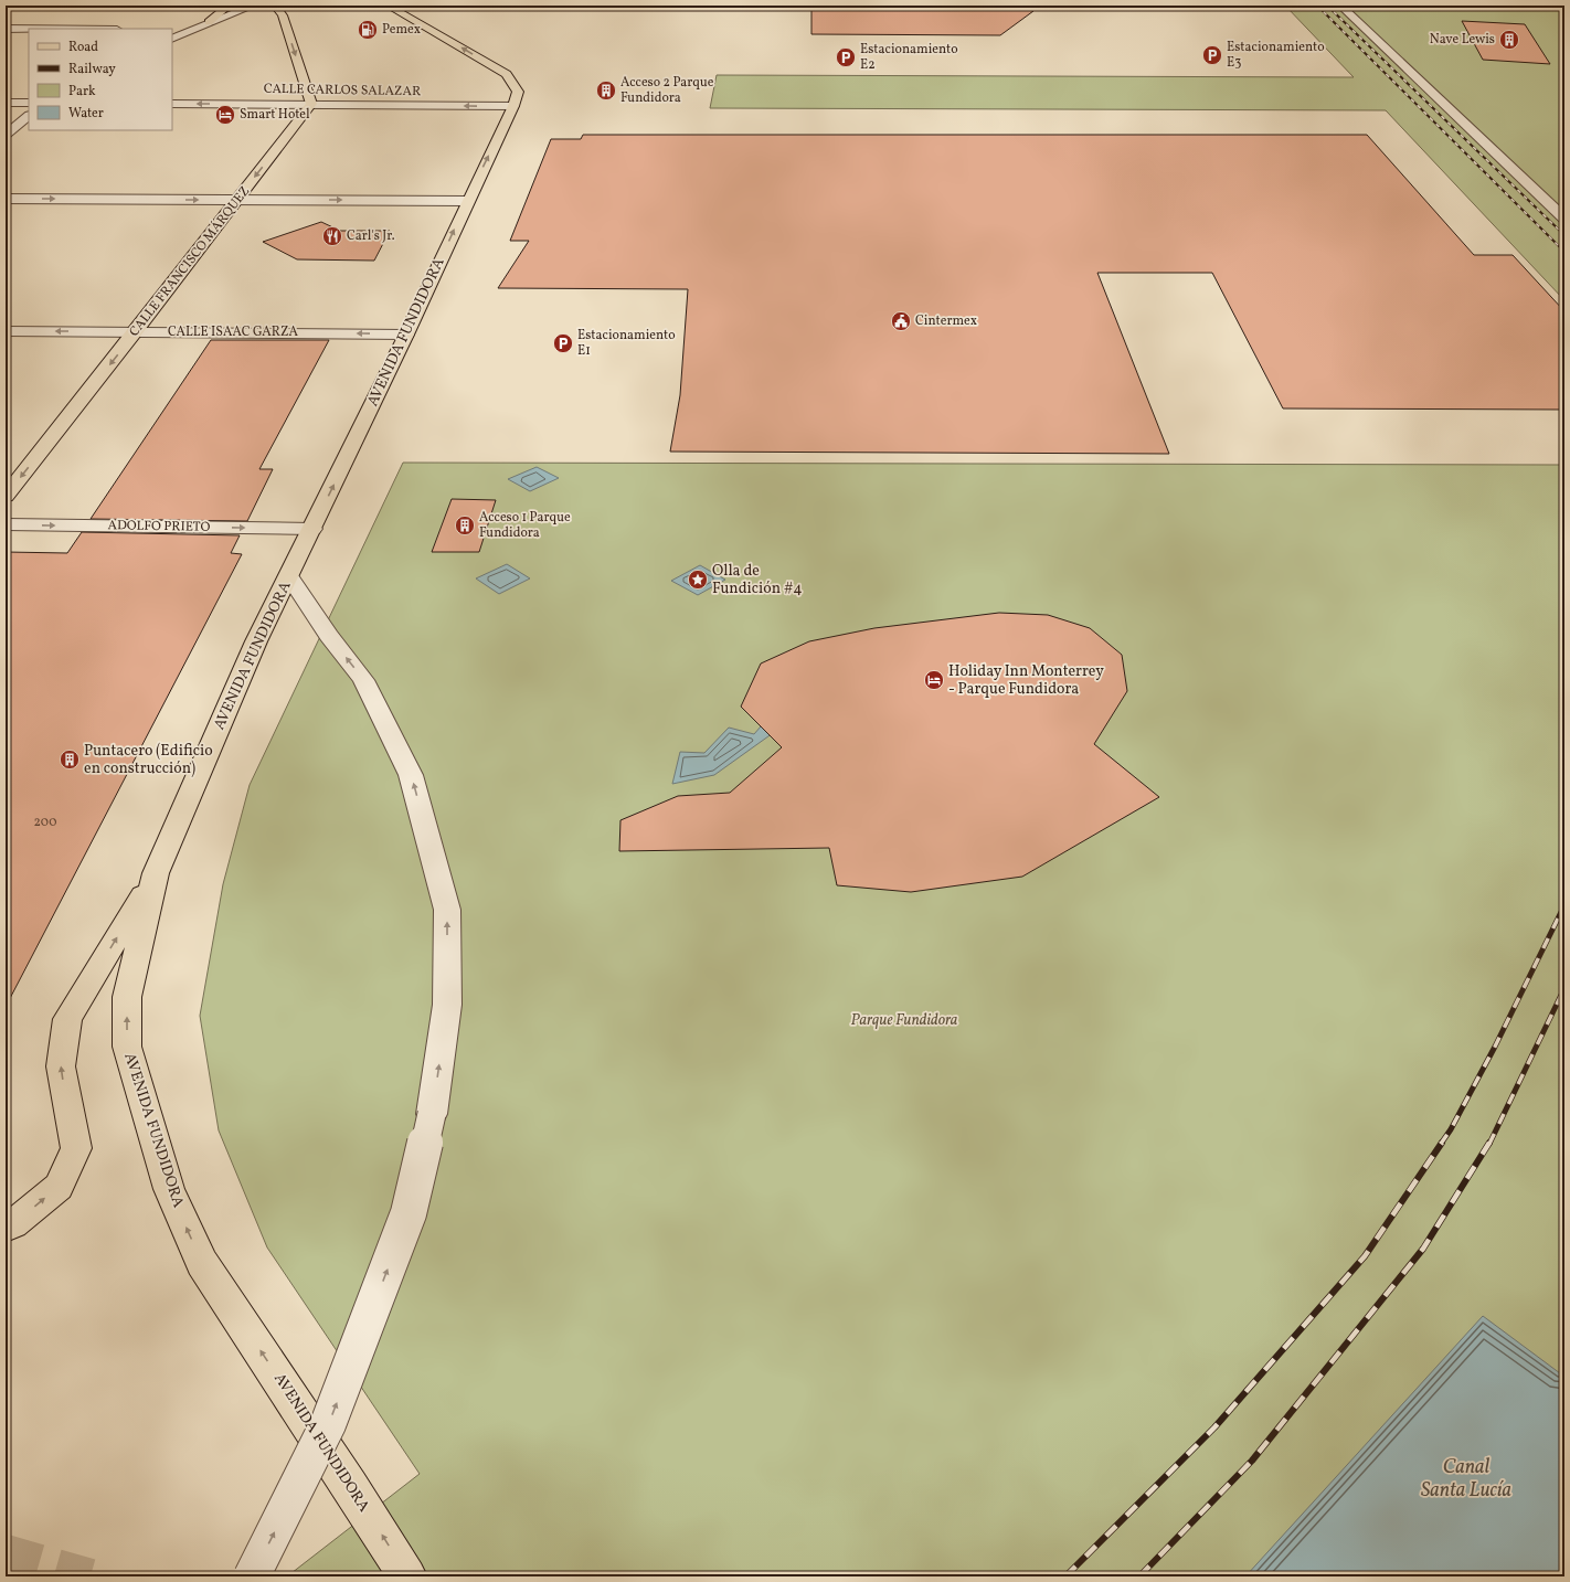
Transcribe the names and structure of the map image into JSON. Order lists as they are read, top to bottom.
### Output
{
  "streets": {
    "main road": ["CALLE FRANCISCO MÁRQUEZ", "AVENIDA FUNDIDORA"],
    "street": ["CALLE CARLOS SALAZAR", "CALLE ISAAC GARZA", "ADOLFO PRIETO"]
  },
  "crossings": [
    ["CALLE CARLOS SALAZAR", "CALLE FRANCISCO MÁRQUEZ"],
    ["CALLE CARLOS SALAZAR", "AVENIDA FUNDIDORA"],
    ["CALLE FRANCISCO MÁRQUEZ", "CALLE ISAAC GARZA"],
    ["CALLE ISAAC GARZA", "AVENIDA FUNDIDORA"],
    ["AVENIDA FUNDIDORA", "ADOLFO PRIETO"]
  ],
  "one_way": ["CALLE FRANCISCO MÁRQUEZ", "AVENIDA FUNDIDORA", "ADOLFO PRIETO"],
  "water": ["Canal Santa Lucía"],
  "parks": ["Parque Fundidora"],
  "places": {
    "fuel station": ["Pemex"],
    "building": [
      "Nave Lewis",
      "Acceso 2 Parque Fundidora",
      "Acceso 1 Parque Fundidora",
      "Puntacero (Edificio en construcción)"
    ],
    "parking": ["Estacionamiento E3", "Estacionamiento E2", "Estacionamiento E1"],
    "hotel": ["Smart Hotel", "Holiday Inn Monterrey - Parque Fundidora"],
    "restaurant": ["Carl's Jr."],
    "public building": ["Cintermex"],
    "place": ["Olla de Fundición #4"]
  },
  "house_numbers": ["200"],
  "legend": [
    "Road",
    "Railway",
    "Park",
    "Water"
  ]
}
